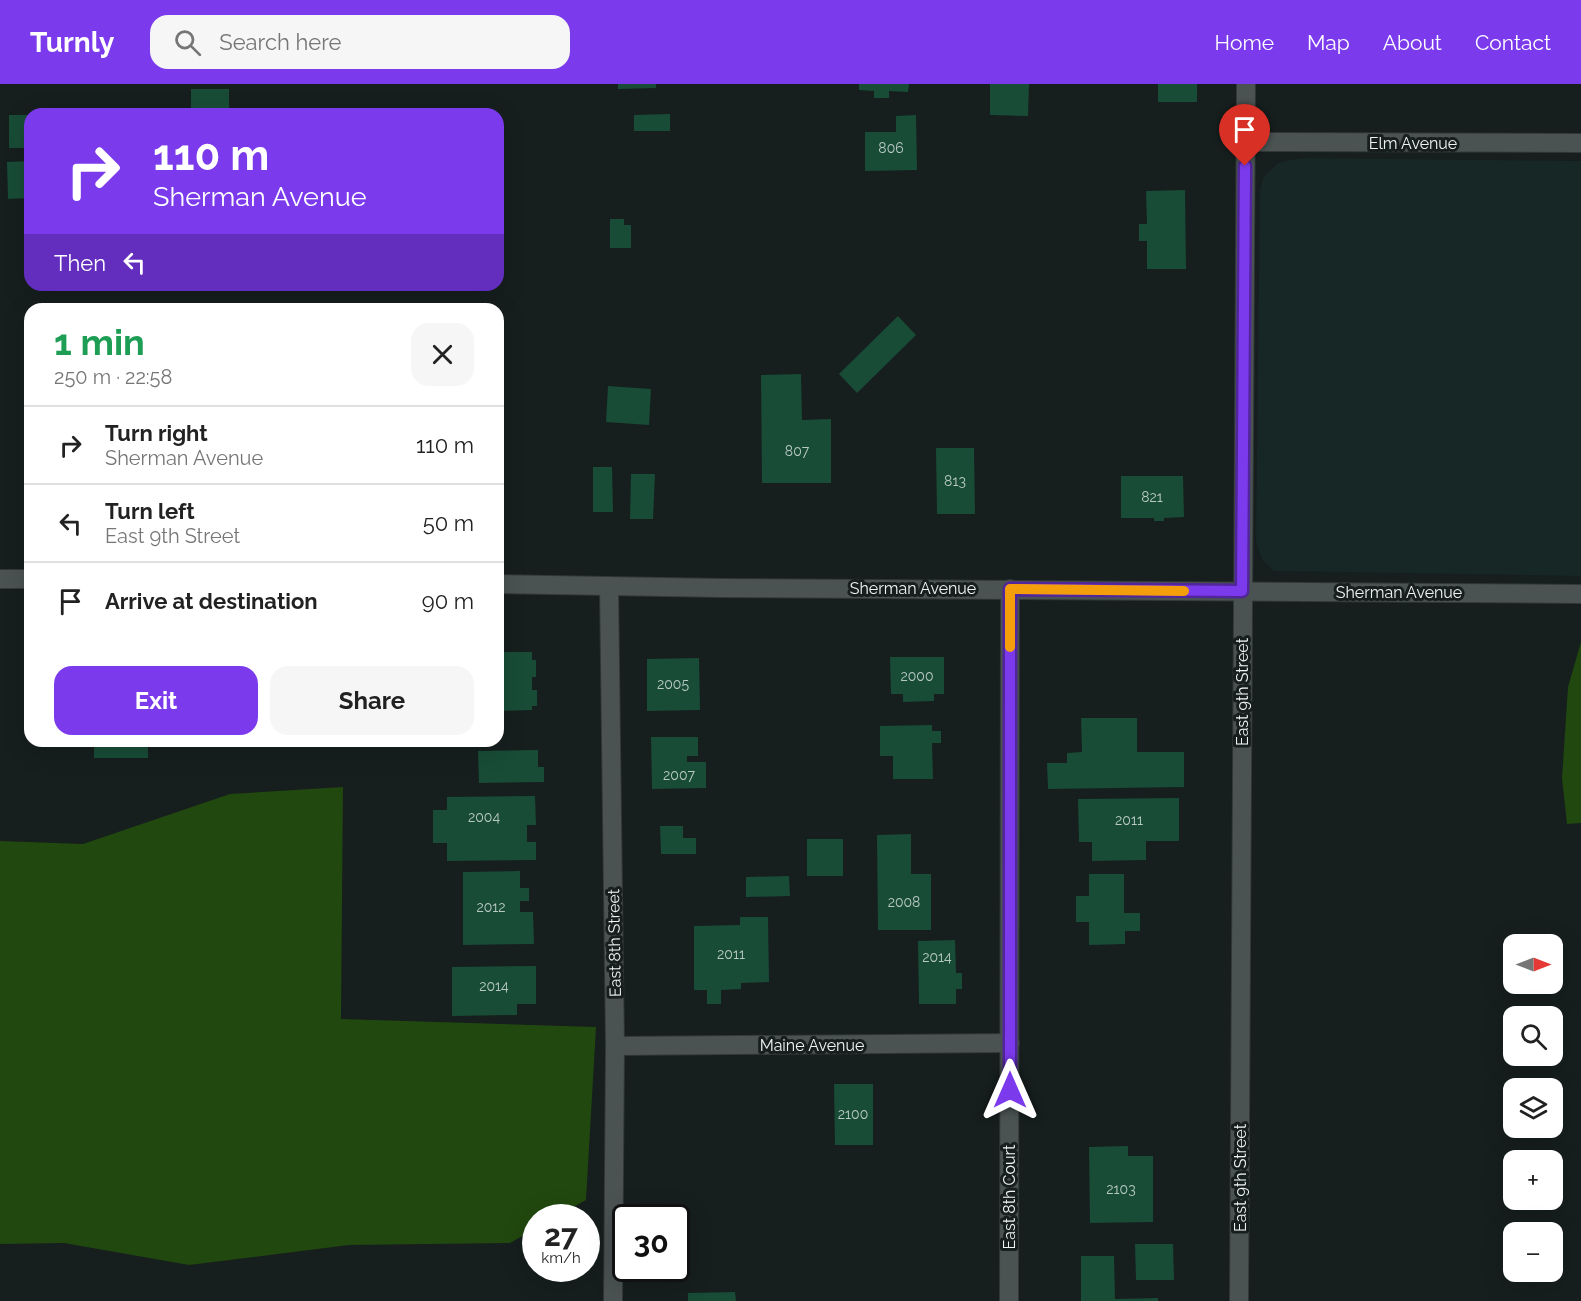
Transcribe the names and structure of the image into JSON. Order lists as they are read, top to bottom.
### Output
{
  "streets": {
    "street": [
      "Elm Avenue",
      "Sherman Avenue",
      "East 9th Street",
      "East 8th Street",
      "Maine Avenue",
      "East 8th Court"
    ]
  },
  "crossings": [
    ["Elm Avenue", "East 9th Street"],
    ["Sherman Avenue", "East 9th Street"],
    ["Sherman Avenue", "East 8th Street"],
    ["Sherman Avenue", "East 8th Court"],
    ["East 8th Street", "Maine Avenue"],
    ["Maine Avenue", "East 8th Court"]
  ],
  "house_numbers": [
    "806",
    "807",
    "813",
    "821",
    "2000",
    "2005",
    "2007",
    "2004",
    "2011",
    "2008",
    "2012",
    "2011",
    "2014",
    "2014",
    "2100",
    "2103"
  ],
  "north": "right",
  "page": {
    "header": "Turnly",
    "search": "Search here",
    "nav": [
      "Home",
      "Map",
      "About",
      "Contact"
    ],
    "turn": ["110 m", "Sherman Avenue"],
    "then": "Then",
    "heading": ["1 min", "250 m · 22:58"],
    "list": [
      {
        "name": "Turn right",
        "note": "Sherman Avenue",
        "value": "110 m"
      },
      {
        "name": "Turn left",
        "note": "East 9th Street",
        "value": "50 m"
      },
      {
        "name": "Arrive at destination",
        "value": "90 m"
      }
    ],
    "buttons": ["Exit", "Share"],
    "map_buttons": ["+", "−"],
    "speed": "27 km/h",
    "limit": "30"
  }
}
